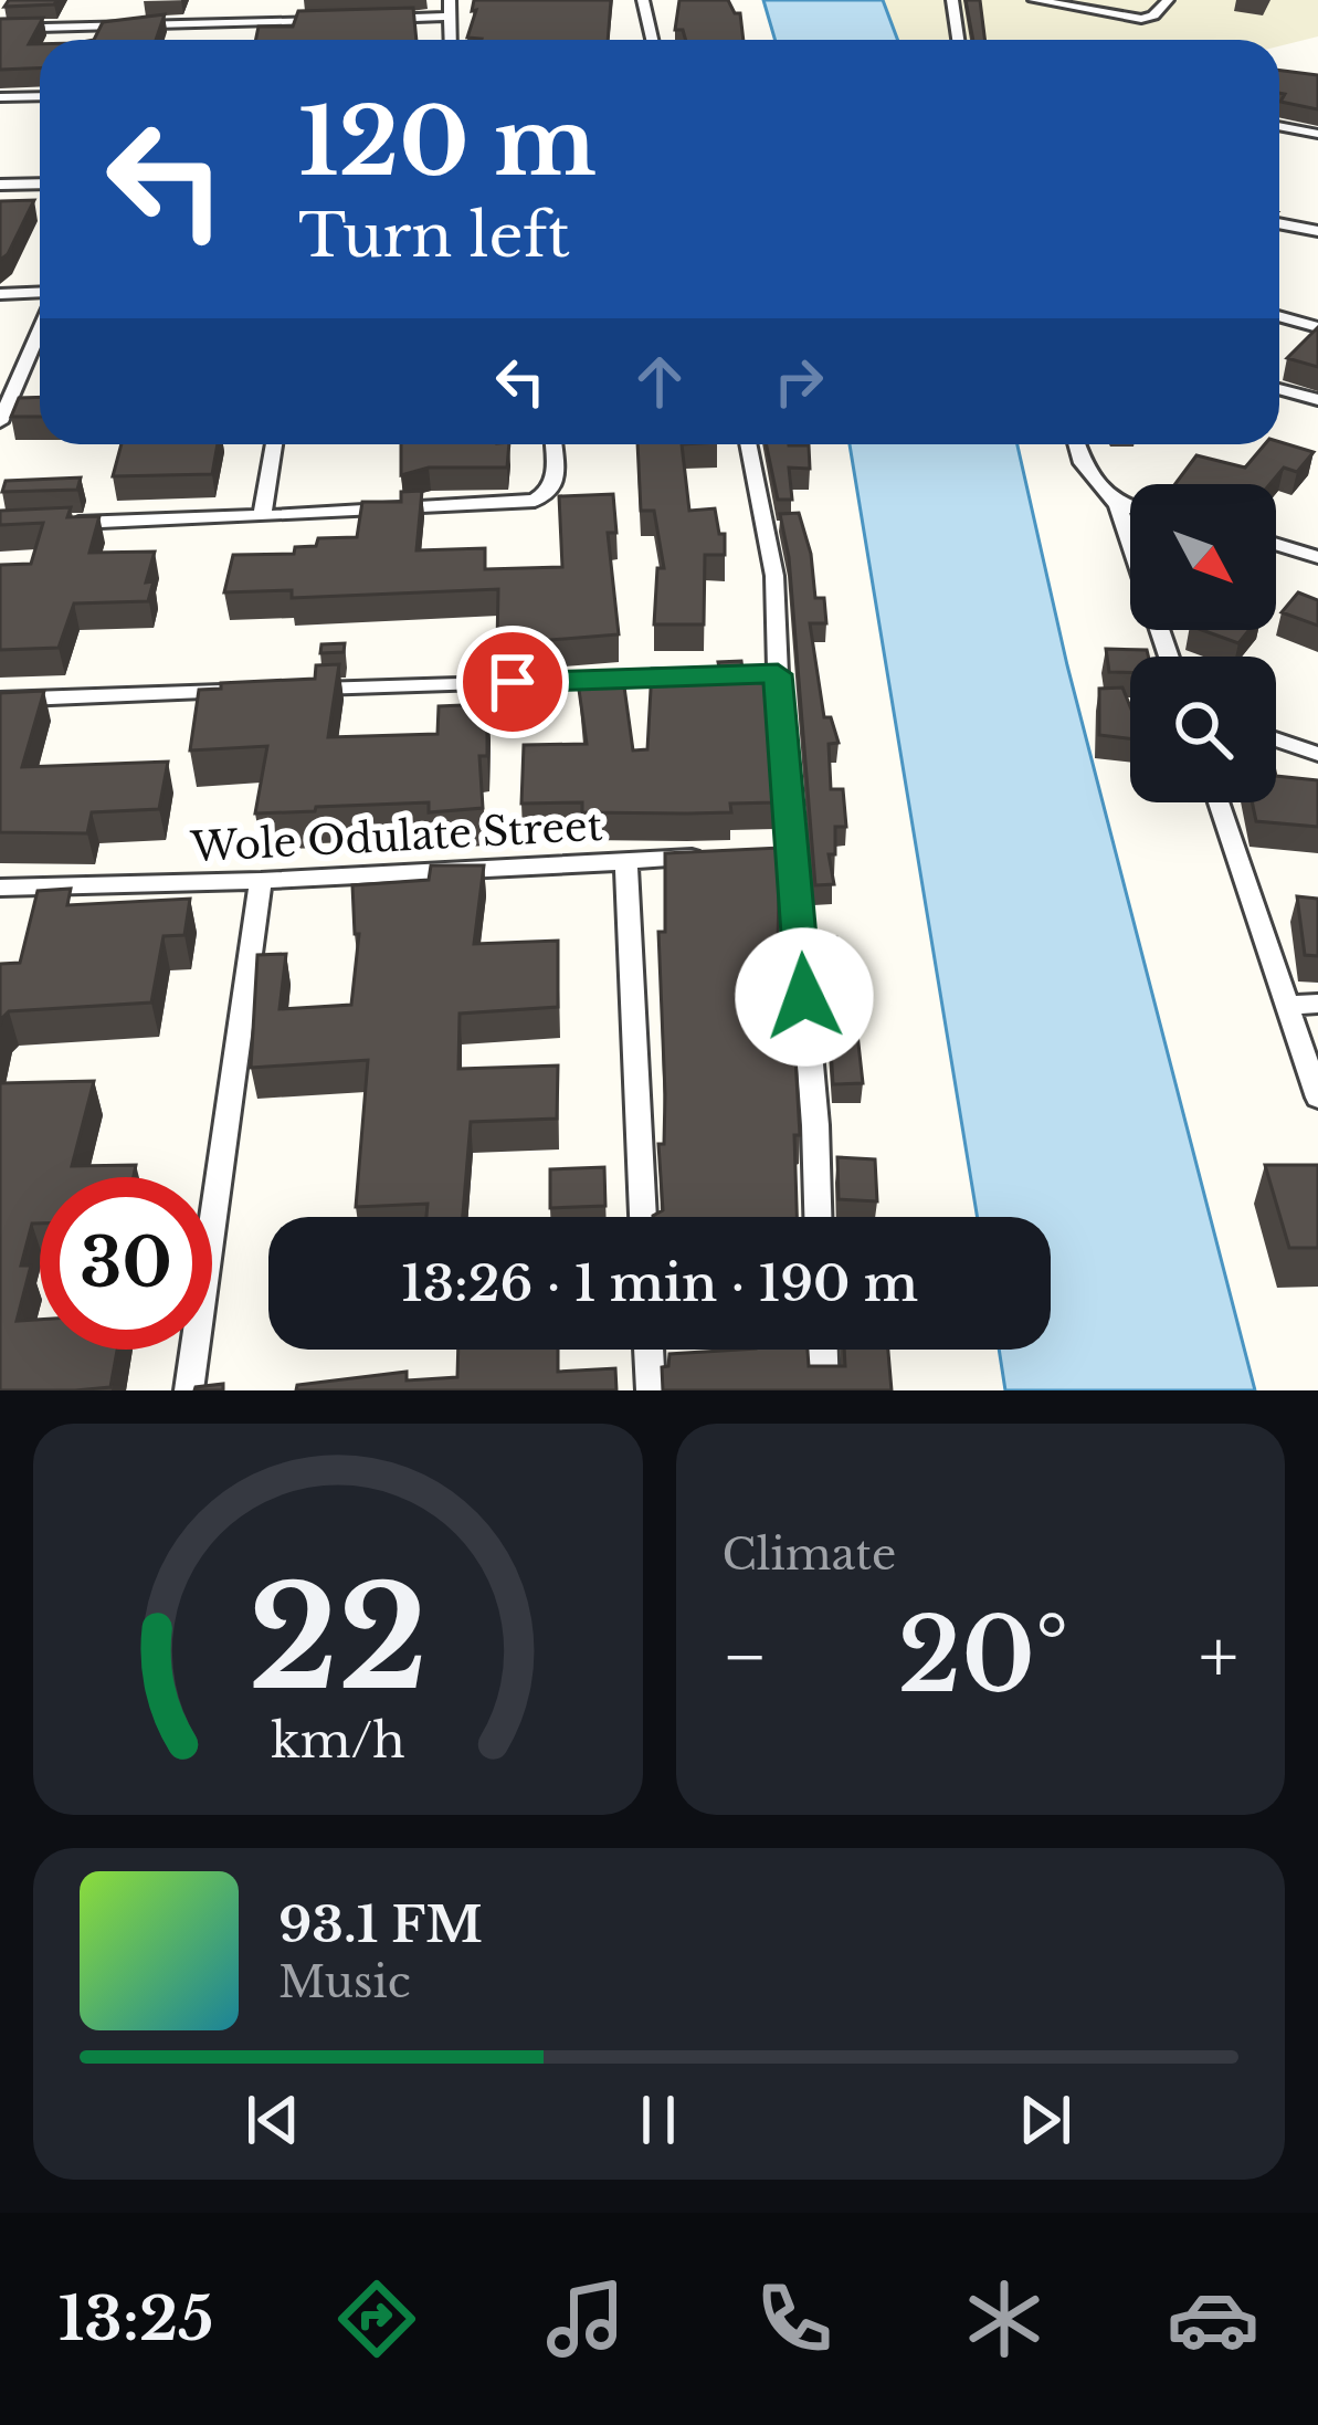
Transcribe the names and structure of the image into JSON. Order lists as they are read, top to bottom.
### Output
{
  "streets": {
    "street": ["Wole Odulate Street"]
  },
  "north": "bottom right",
  "page": {
    "turn": ["120 m", "Turn left"],
    "limit": "30",
    "trip": "13:26 · 1 min · 190 m",
    "tile": "Climate",
    "heat": ["−", "20°", "+"],
    "song": ["93.1 FM", "Music"],
    "tabs": "13:25",
    "gauge": ["22", "km/h"]
  }
}
